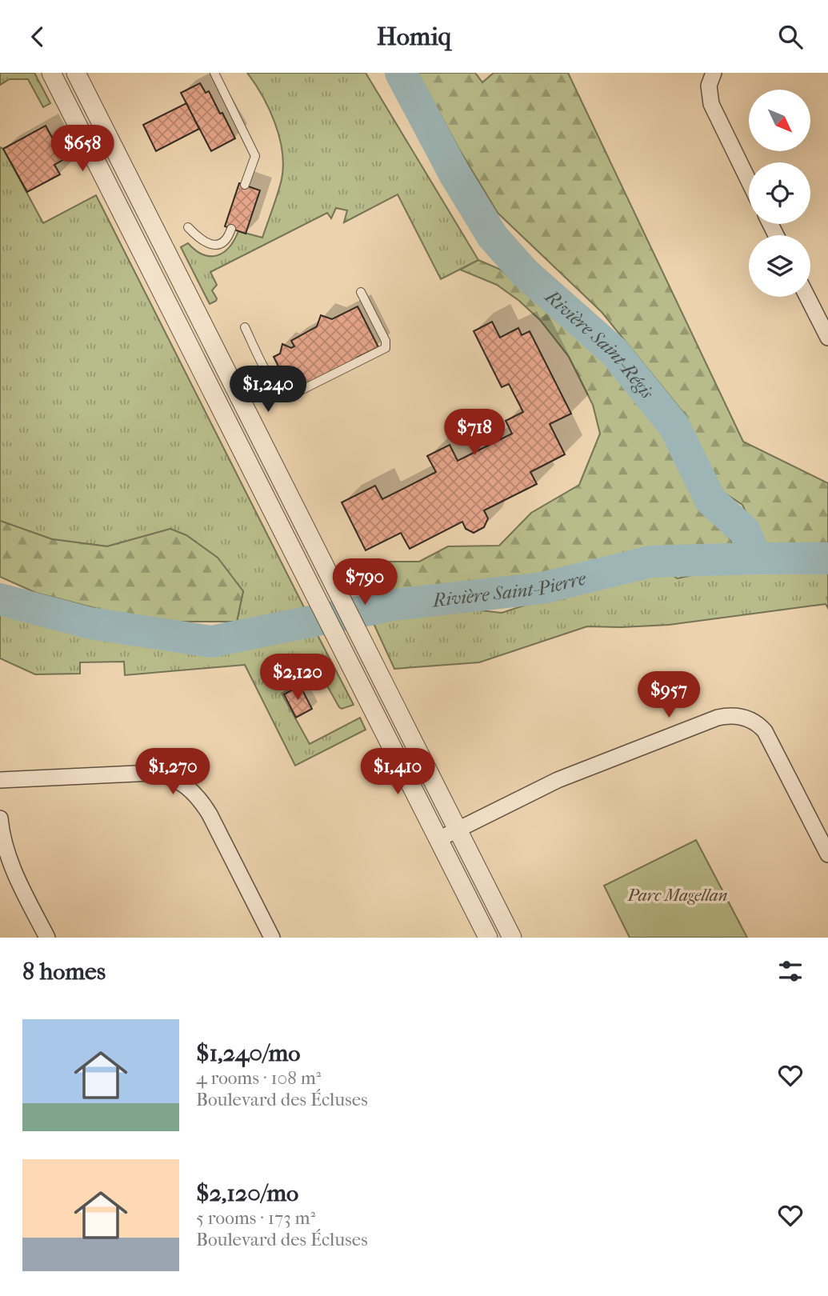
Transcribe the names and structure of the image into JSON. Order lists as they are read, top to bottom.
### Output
{
  "water": ["Rivière Saint-Régis", "Rivière Saint-Pierre"],
  "parks": ["Parc Magellan"],
  "north": "bottom right",
  "page": {
    "header": "Homiq",
    "price": [
      "$658",
      "$1,240",
      "$718",
      "$790",
      "$2,120",
      "$957",
      "$1,270",
      "$1,410"
    ],
    "heading": "8 homes",
    "list": [
      {
        "name": "$1,240/mo",
        "note": "4 rooms · 108 m² · Boulevard des Écluses"
      },
      {
        "name": "$2,120/mo",
        "note": "5 rooms · 173 m² · Boulevard des Écluses"
      }
    ]
  }
}
